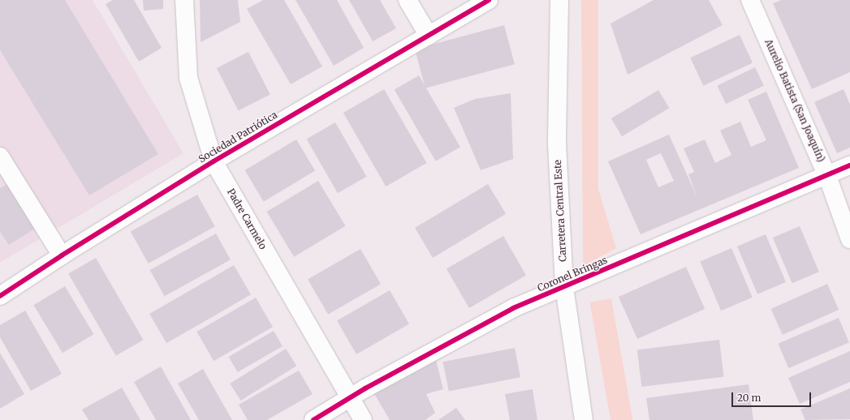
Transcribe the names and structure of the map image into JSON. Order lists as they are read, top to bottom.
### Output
{
  "streets": {
    "street": [
      "Aurelio Batista (San Joaquín)",
      "Sociedad Patriótica",
      "Carretera Central Este",
      "Padre Carmelo",
      "Coronel Bringas"
    ]
  },
  "crossings": [
    ["Aurelio Batista (San Joaquín)", "Coronel Bringas"],
    ["Sociedad Patriótica", "Padre Carmelo"],
    ["Carretera Central Este", "Coronel Bringas"],
    ["Padre Carmelo", "Coronel Bringas"]
  ],
  "scale_bar": "20 m"
}
